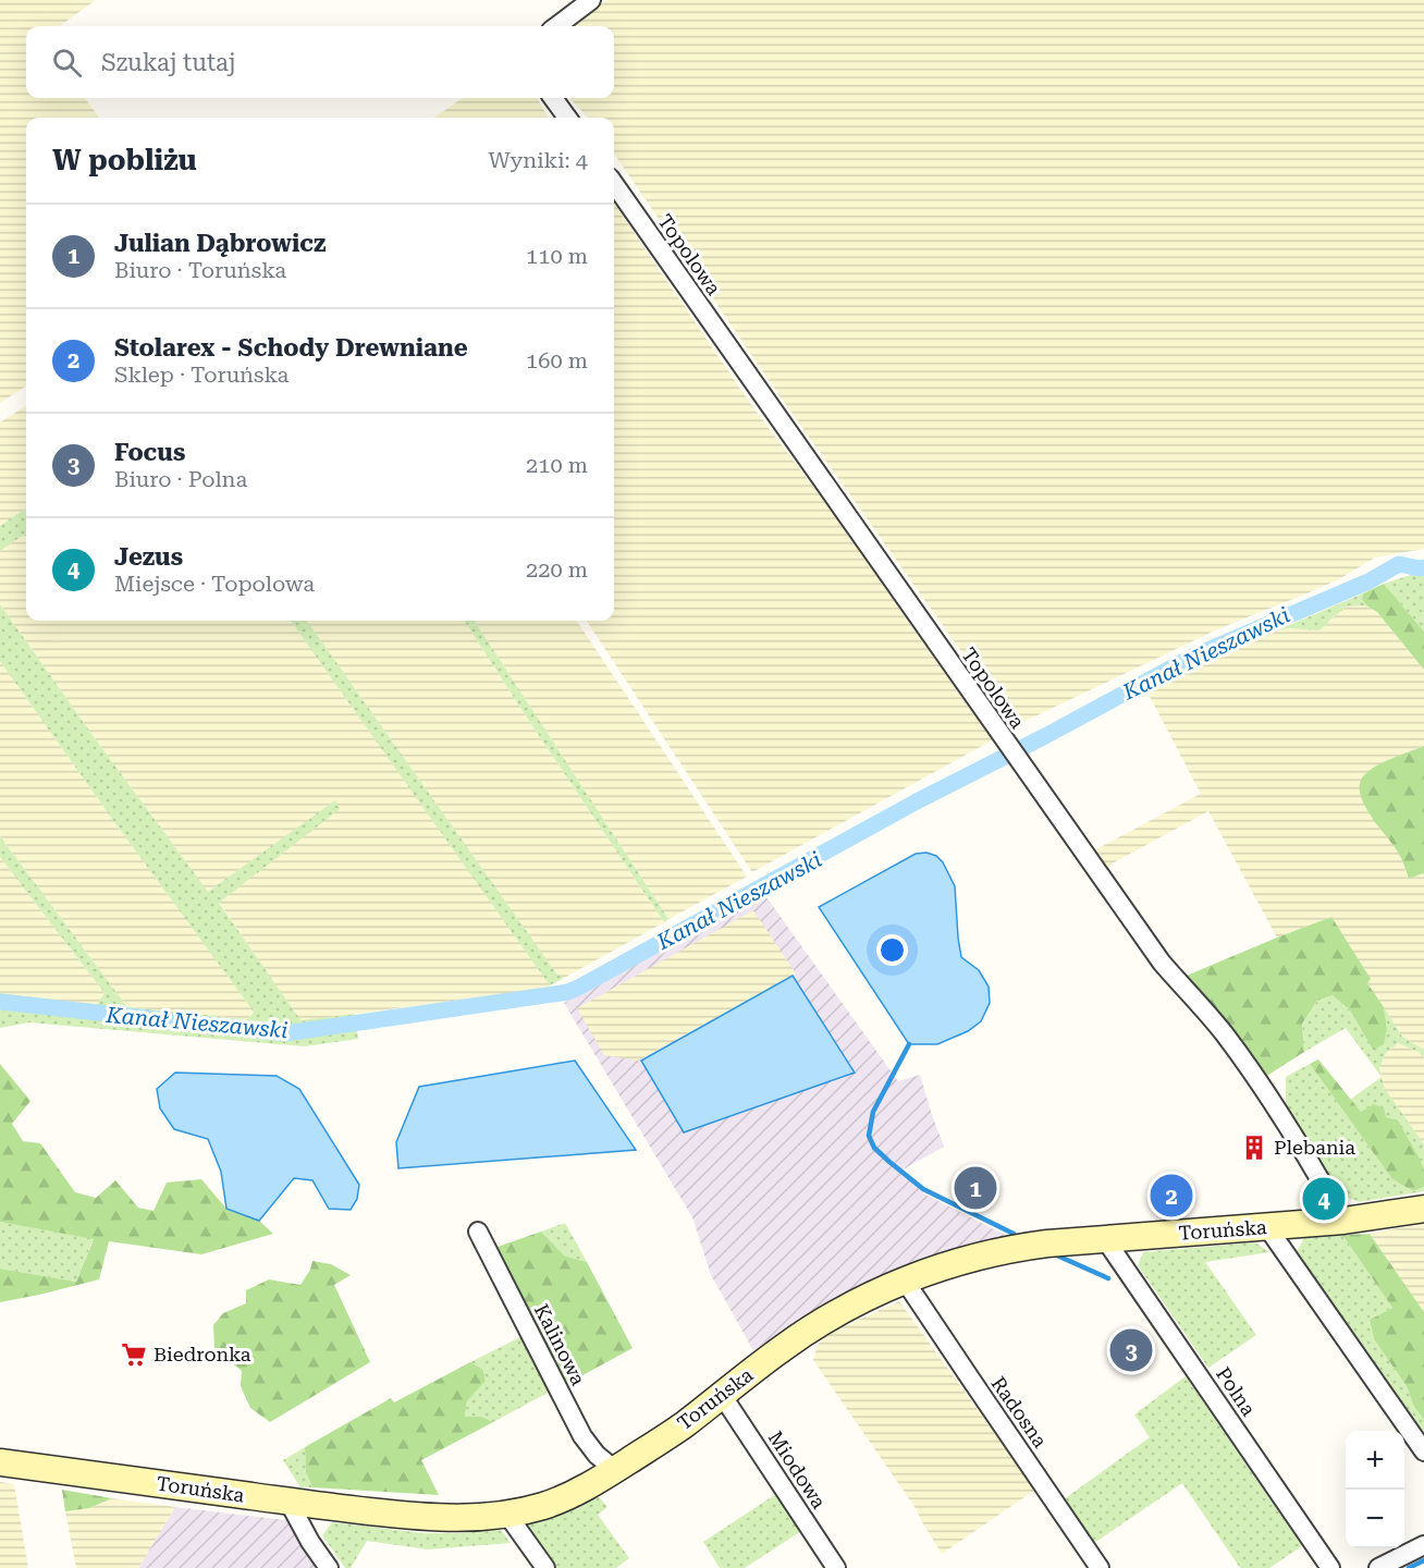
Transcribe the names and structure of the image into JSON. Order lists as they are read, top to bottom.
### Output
{
  "streets": {
    "main road": ["Toruńska"],
    "street": [
      "Topolowa",
      "Kalinowa",
      "Polna",
      "Radosna",
      "Miodowa"
    ]
  },
  "crossings": [
    ["Topolowa", "Toruńska"],
    ["Toruńska", "Kalinowa"],
    ["Toruńska", "Polna"],
    ["Toruńska", "Radosna"],
    ["Toruńska", "Miodowa"]
  ],
  "water": ["Kanał Nieszawski"],
  "places": {
    "building": ["Plebania"],
    "supermarket": ["Biedronka"]
  },
  "page": {
    "search": "Szukaj tutaj",
    "heading": ["W pobliżu", "Wyniki: 4"],
    "list": [
      {
        "mark": "1",
        "name": "Julian Dąbrowicz",
        "note": "Biuro · Toruńska",
        "value": "110 m"
      },
      {
        "mark": "2",
        "name": "Stolarex - Schody Drewniane",
        "note": "Sklep · Toruńska",
        "value": "160 m"
      },
      {
        "mark": "3",
        "name": "Focus",
        "note": "Biuro · Polna",
        "value": "210 m"
      },
      {
        "mark": "4",
        "name": "Jezus",
        "note": "Miejsce · Topolowa",
        "value": "220 m"
      }
    ],
    "pins": [
      "1",
      "2",
      "4",
      "3"
    ],
    "map_buttons": ["+", "−"]
  }
}
